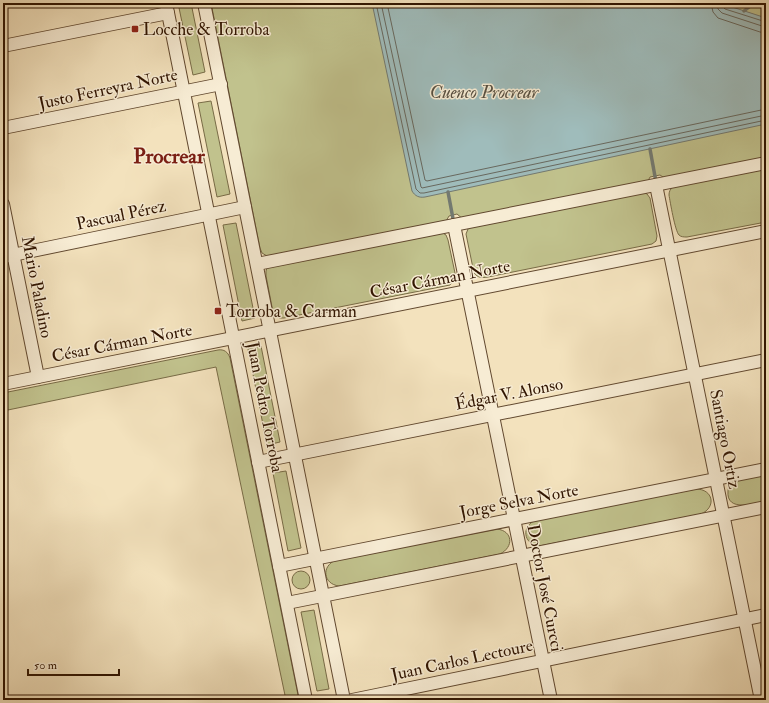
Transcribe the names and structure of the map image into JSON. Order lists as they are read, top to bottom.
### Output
{
  "streets": {
    "street": [
      "Justo Ferreyra Norte",
      "Pascual Pérez",
      "César Cárman Norte",
      "Mario Paladino",
      "Édgar V. Alonso",
      "Juan Pedro Torroba",
      "Santiago Ortiz",
      "Jorge Selva Norte",
      "Doctor José Curcci",
      "Juan Carlos Lectoure"
    ]
  },
  "crossings": [
    ["Justo Ferreyra Norte", "Juan Pedro Torroba"],
    ["Pascual Pérez", "Mario Paladino"],
    ["Pascual Pérez", "Juan Pedro Torroba"],
    ["César Cárman Norte", "Mario Paladino"],
    ["César Cárman Norte", "Juan Pedro Torroba"],
    ["César Cárman Norte", "Santiago Ortiz"],
    ["César Cárman Norte", "Doctor José Curcci"],
    ["Édgar V. Alonso", "Juan Pedro Torroba"],
    ["Édgar V. Alonso", "Santiago Ortiz"],
    ["Édgar V. Alonso", "Doctor José Curcci"],
    ["Juan Pedro Torroba", "Jorge Selva Norte"],
    ["Santiago Ortiz", "Jorge Selva Norte"],
    ["Santiago Ortiz", "Juan Carlos Lectoure"],
    ["Jorge Selva Norte", "Doctor José Curcci"],
    ["Doctor José Curcci", "Juan Carlos Lectoure"]
  ],
  "districts": ["Procrear"],
  "water": ["Cuenco Procrear"],
  "places": {
    "transit": ["Locche & Torroba", "Torroba & Carman"]
  },
  "scale_bar": "50 m"
}
